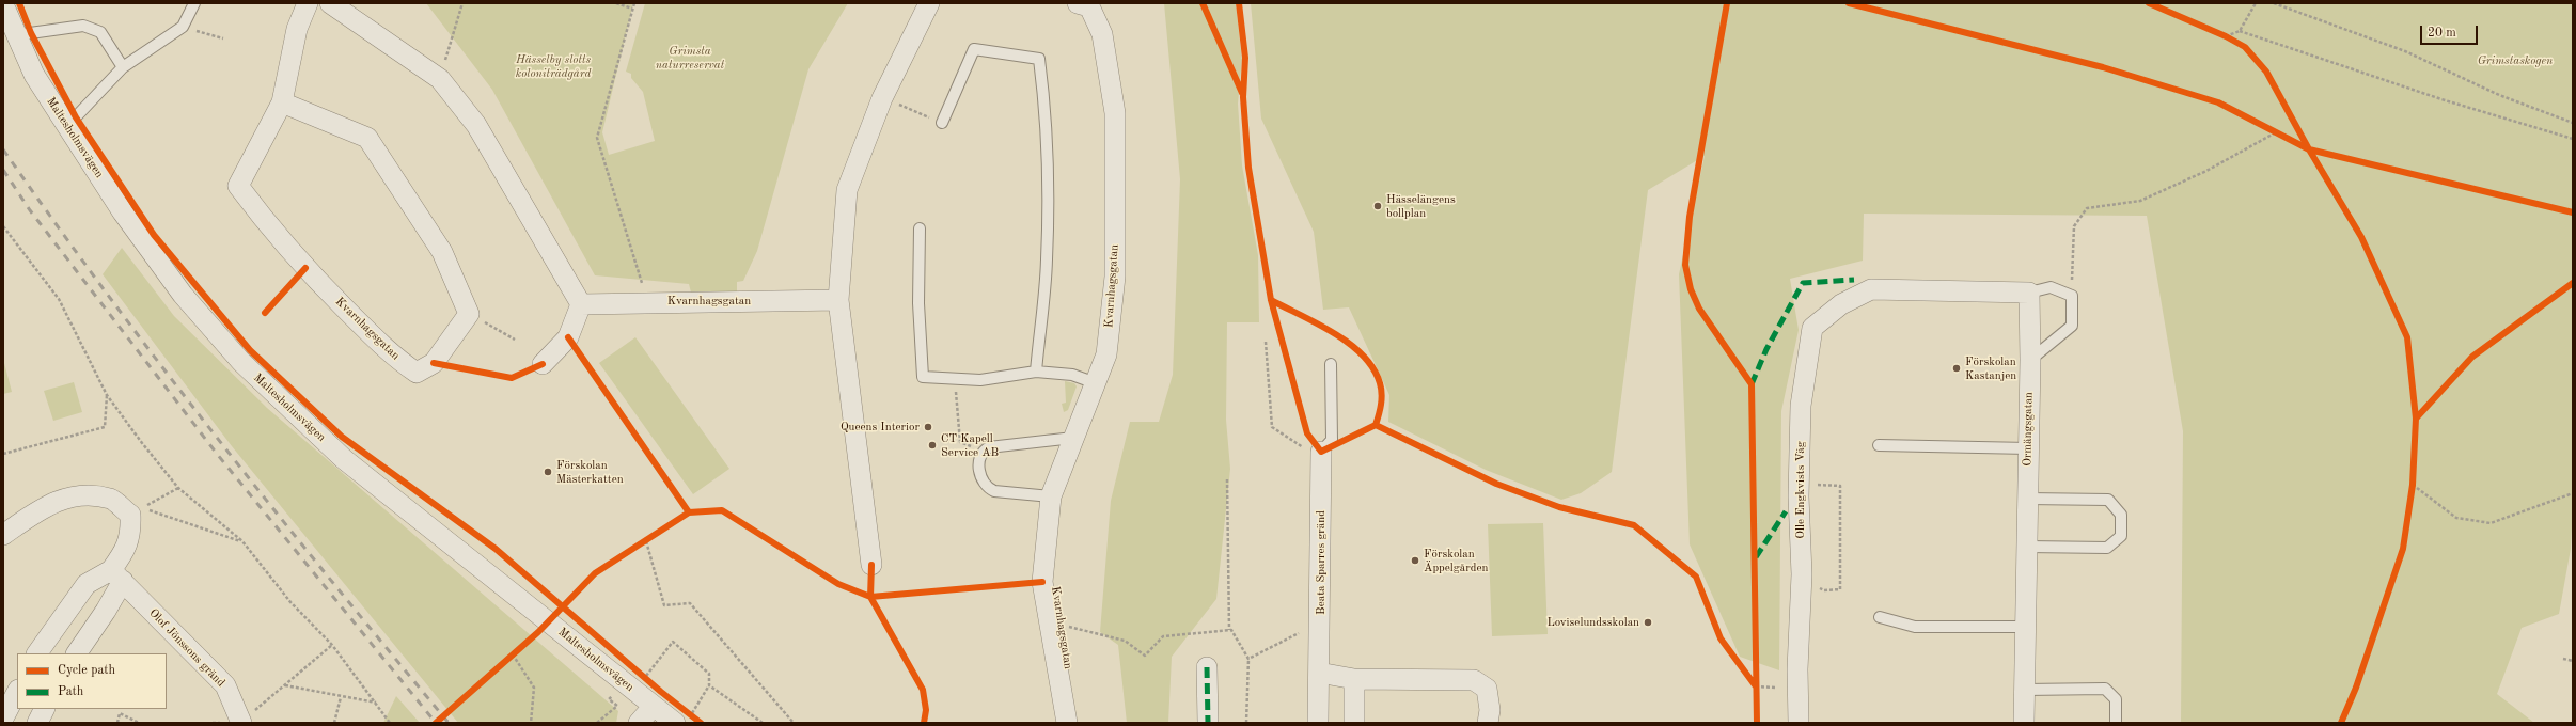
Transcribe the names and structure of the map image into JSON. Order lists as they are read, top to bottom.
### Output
{
  "streets": {
    "street": [
      "Maltesholmsvägen",
      "Kvarnhagsgatan",
      "Ormängsgatan",
      "Olle Engkvists Väg",
      "Beata Sparres gränd",
      "Olof Jönssons gränd"
    ]
  },
  "crossings": [
    ["Ormängsgatan", "Olle Engkvists Väg"]
  ],
  "parks": ["Grimsta naturreservat", "Hässelby slotts koloniträdgård", "Grimstaskogen"],
  "places": [
    "Hässelängens bollplan",
    "Förskolan Kastanjen",
    "Queens Interior",
    "CT Kapell Service AB",
    "Förskolan Mästerkatten",
    "Förskolan Äppelgården",
    "Loviselundsskolan"
  ],
  "legend": ["Cycle path", "Path"],
  "scale_bar": "20 m"
}
